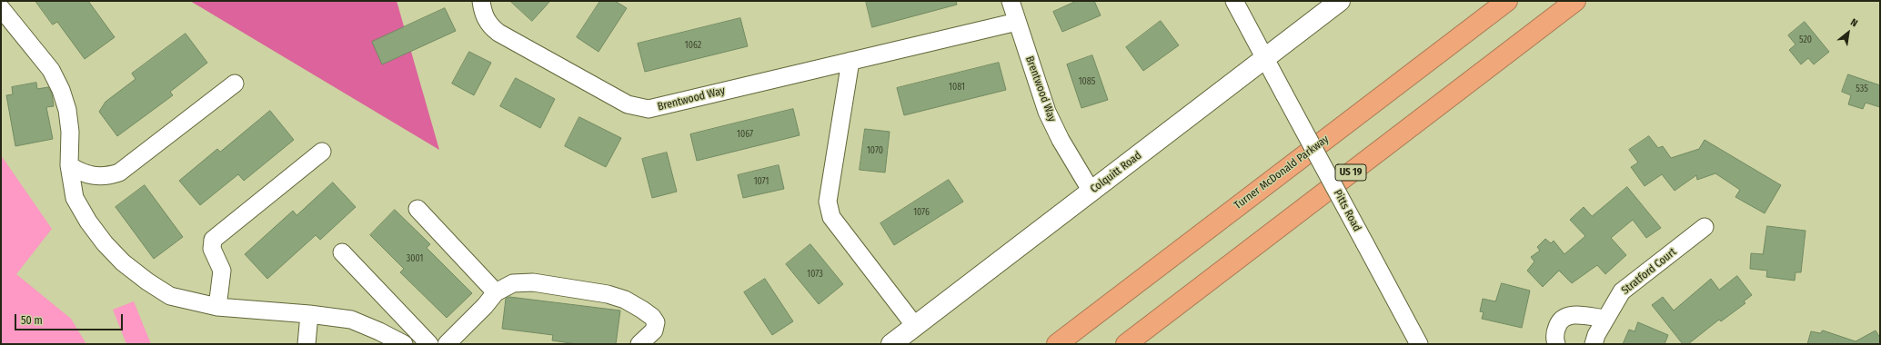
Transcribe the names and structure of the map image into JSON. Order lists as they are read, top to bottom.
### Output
{
  "streets": {
    "highway": ["Turner McDonald Parkway", "US 19"],
    "street": [
      "Brentwood Way",
      "Colquitt Road",
      "Pitts Road",
      "Stratford Court"
    ]
  },
  "crossings": [
    ["Brentwood Way", "Colquitt Road"],
    ["Colquitt Road", "Pitts Road"]
  ],
  "house_numbers": [
    "520",
    "1062",
    "1085",
    "1081",
    "535",
    "1067",
    "1070",
    "1071",
    "1076",
    "3001",
    "1073"
  ],
  "scale_bar": "50 m",
  "north": "top right"
}
